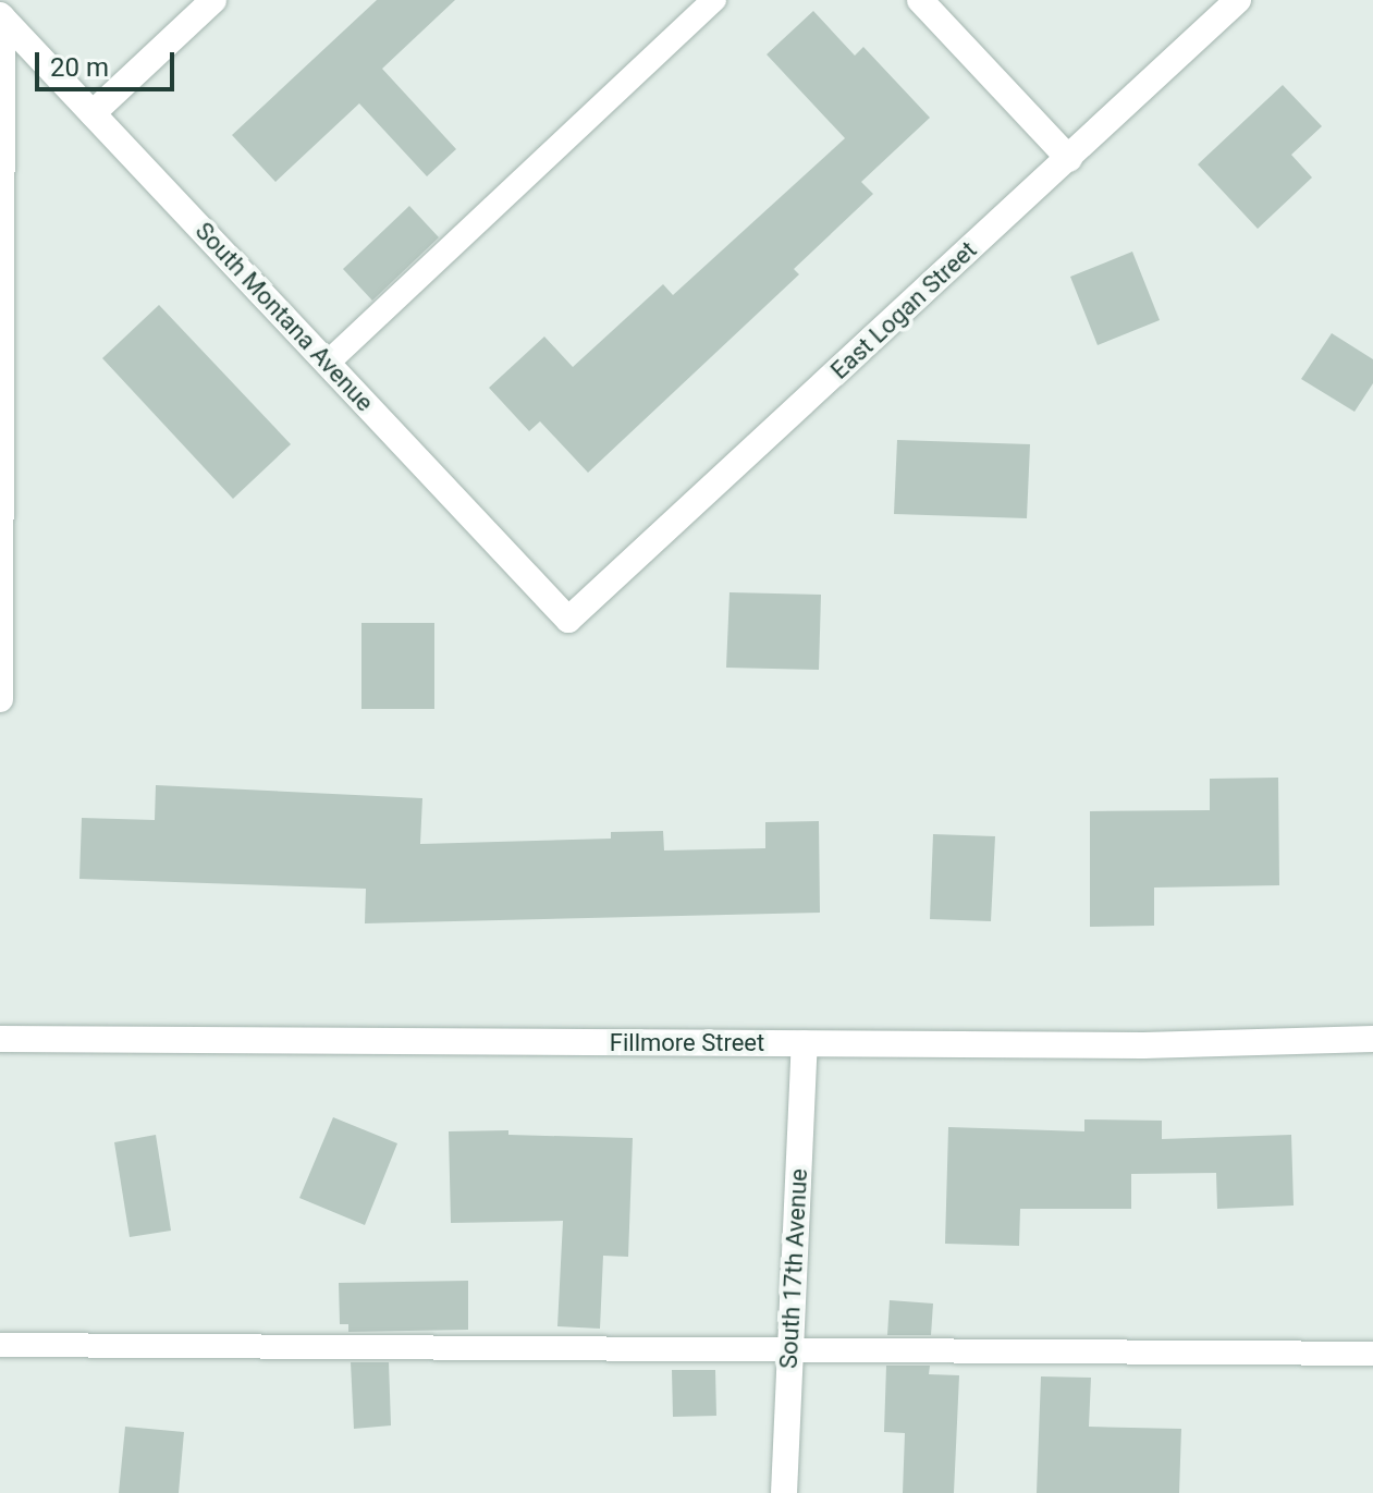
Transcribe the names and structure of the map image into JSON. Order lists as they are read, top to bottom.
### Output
{
  "streets": {
    "street": [
      "East Logan Street",
      "South Montana Avenue",
      "Fillmore Street",
      "South 17th Avenue"
    ]
  },
  "crossings": [
    ["East Logan Street", "South Montana Avenue"],
    ["Fillmore Street", "South 17th Avenue"]
  ],
  "scale_bar": "20 m"
}
